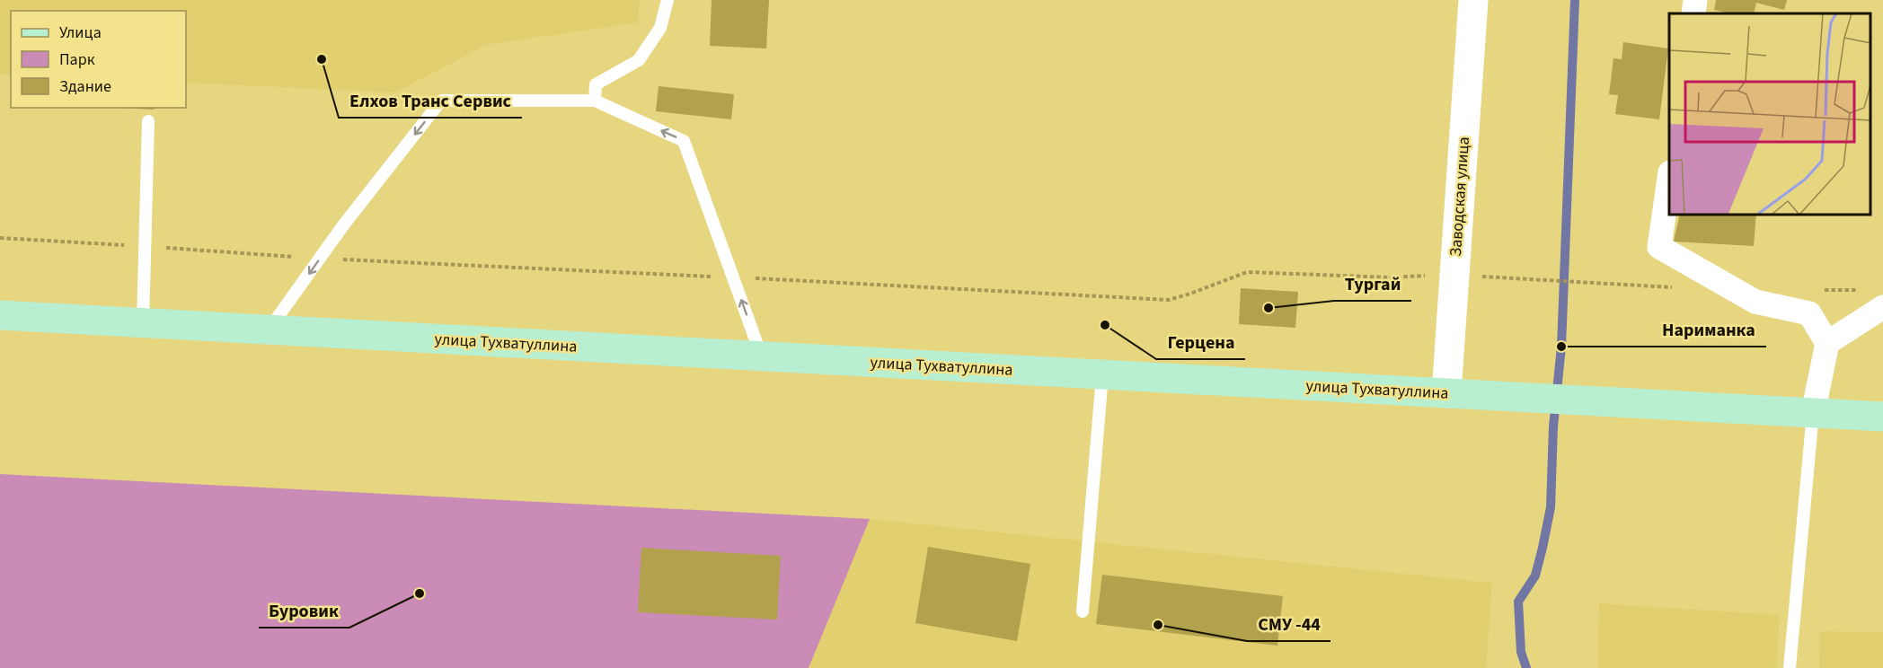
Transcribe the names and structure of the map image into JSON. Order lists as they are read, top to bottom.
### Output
{
  "streets": {
    "main road": ["улица Тухватуллина"],
    "street": ["Заводская улица"]
  },
  "crossings": [
    ["Заводская улица", "улица Тухватуллина"]
  ],
  "places": [
    "Елхов Транс Сервис",
    "Тургай",
    "Герцена",
    "Нариманка",
    "Буровик",
    "СМУ -44"
  ],
  "legend": ["Улица", "Парк", "Здание"]
}
